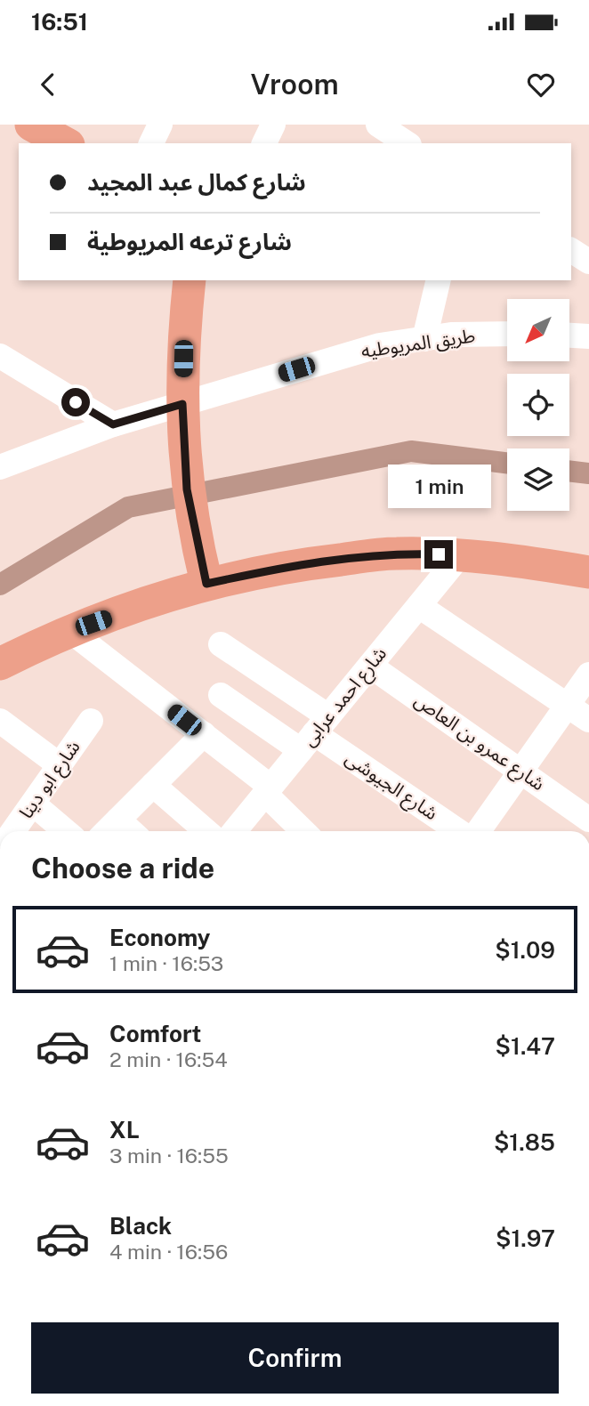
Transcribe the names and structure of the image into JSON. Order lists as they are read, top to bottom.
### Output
{
  "streets": {
    "street": [
      "طريق المريوطيه",
      "شارع احمد عرابى",
      "شارع عمرو بن العاص",
      "شارع ابو دينا",
      "شارع الجيوشى"
    ]
  },
  "crossings": [
    ["شارع احمد عرابى", "شارع عمرو بن العاص"],
    ["شارع احمد عرابى", "شارع الجيوشى"]
  ],
  "north": "bottom left",
  "page": {
    "status": "16:51",
    "header": "Vroom",
    "banner": ["شارع كمال عبد المجيد", "شارع ترعه المريوطية"],
    "bubble": "1 min",
    "heading": "Choose a ride",
    "list": [
      {
        "name": "Economy",
        "note": "1 min · 16:53",
        "value": "$1.09"
      },
      {
        "name": "Comfort",
        "note": "2 min · 16:54",
        "value": "$1.47"
      },
      {
        "name": "XL",
        "note": "3 min · 16:55",
        "value": "$1.85"
      },
      {
        "name": "Black",
        "note": "4 min · 16:56",
        "value": "$1.97"
      }
    ],
    "buttons": "Confirm"
  }
}
